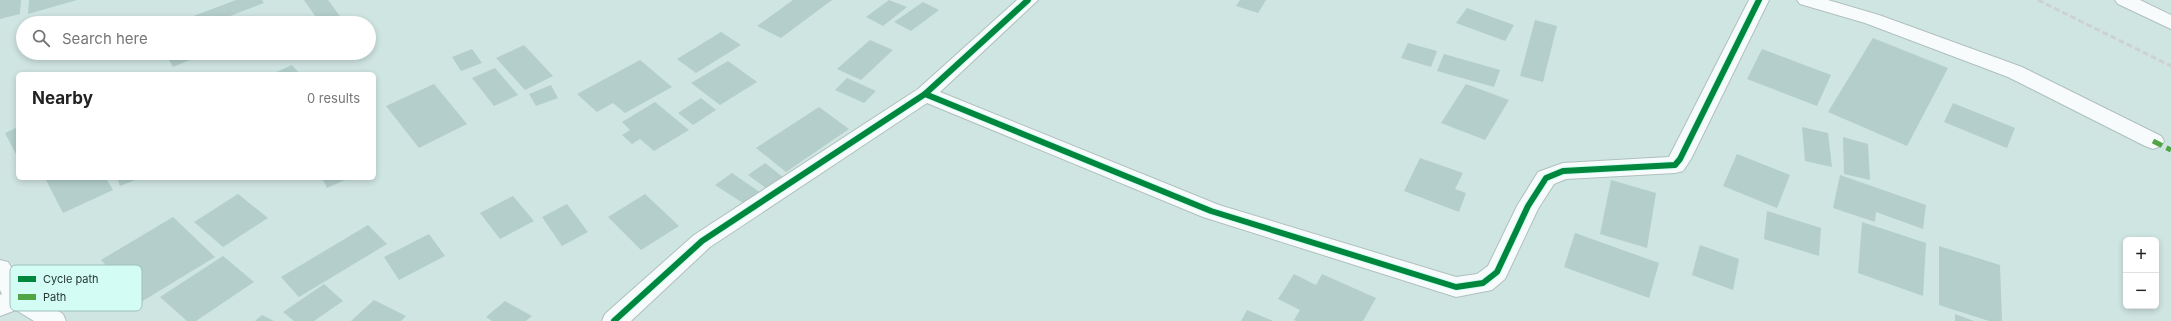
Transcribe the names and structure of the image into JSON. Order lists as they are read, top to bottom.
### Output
{
  "legend": ["Cycle path", "Path"],
  "page": {
    "search": "Search here",
    "heading": ["Nearby", "0 results"],
    "map_buttons": ["+", "−"]
  }
}
